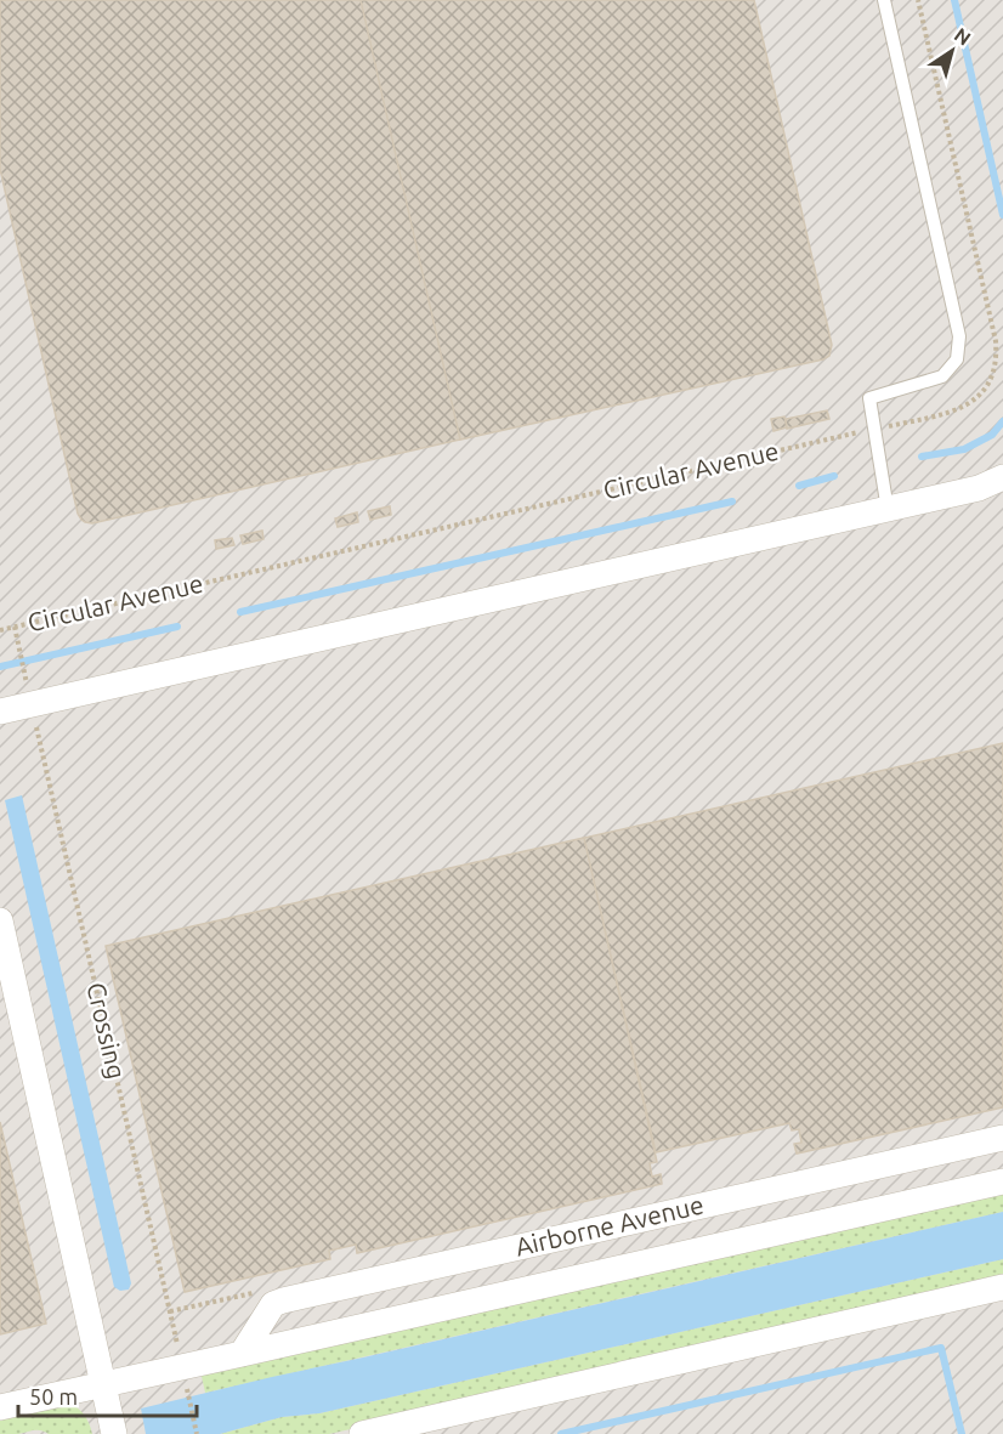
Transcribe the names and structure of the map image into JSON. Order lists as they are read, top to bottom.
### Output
{
  "streets": {
    "street": ["Airborne Avenue"],
    "path": ["Circular Avenue", "Crossing"]
  },
  "crossings": [
    ["Circular Avenue", "Crossing"],
    ["Crossing", "Airborne Avenue"]
  ],
  "scale_bar": "50 m",
  "north": "top right"
}
